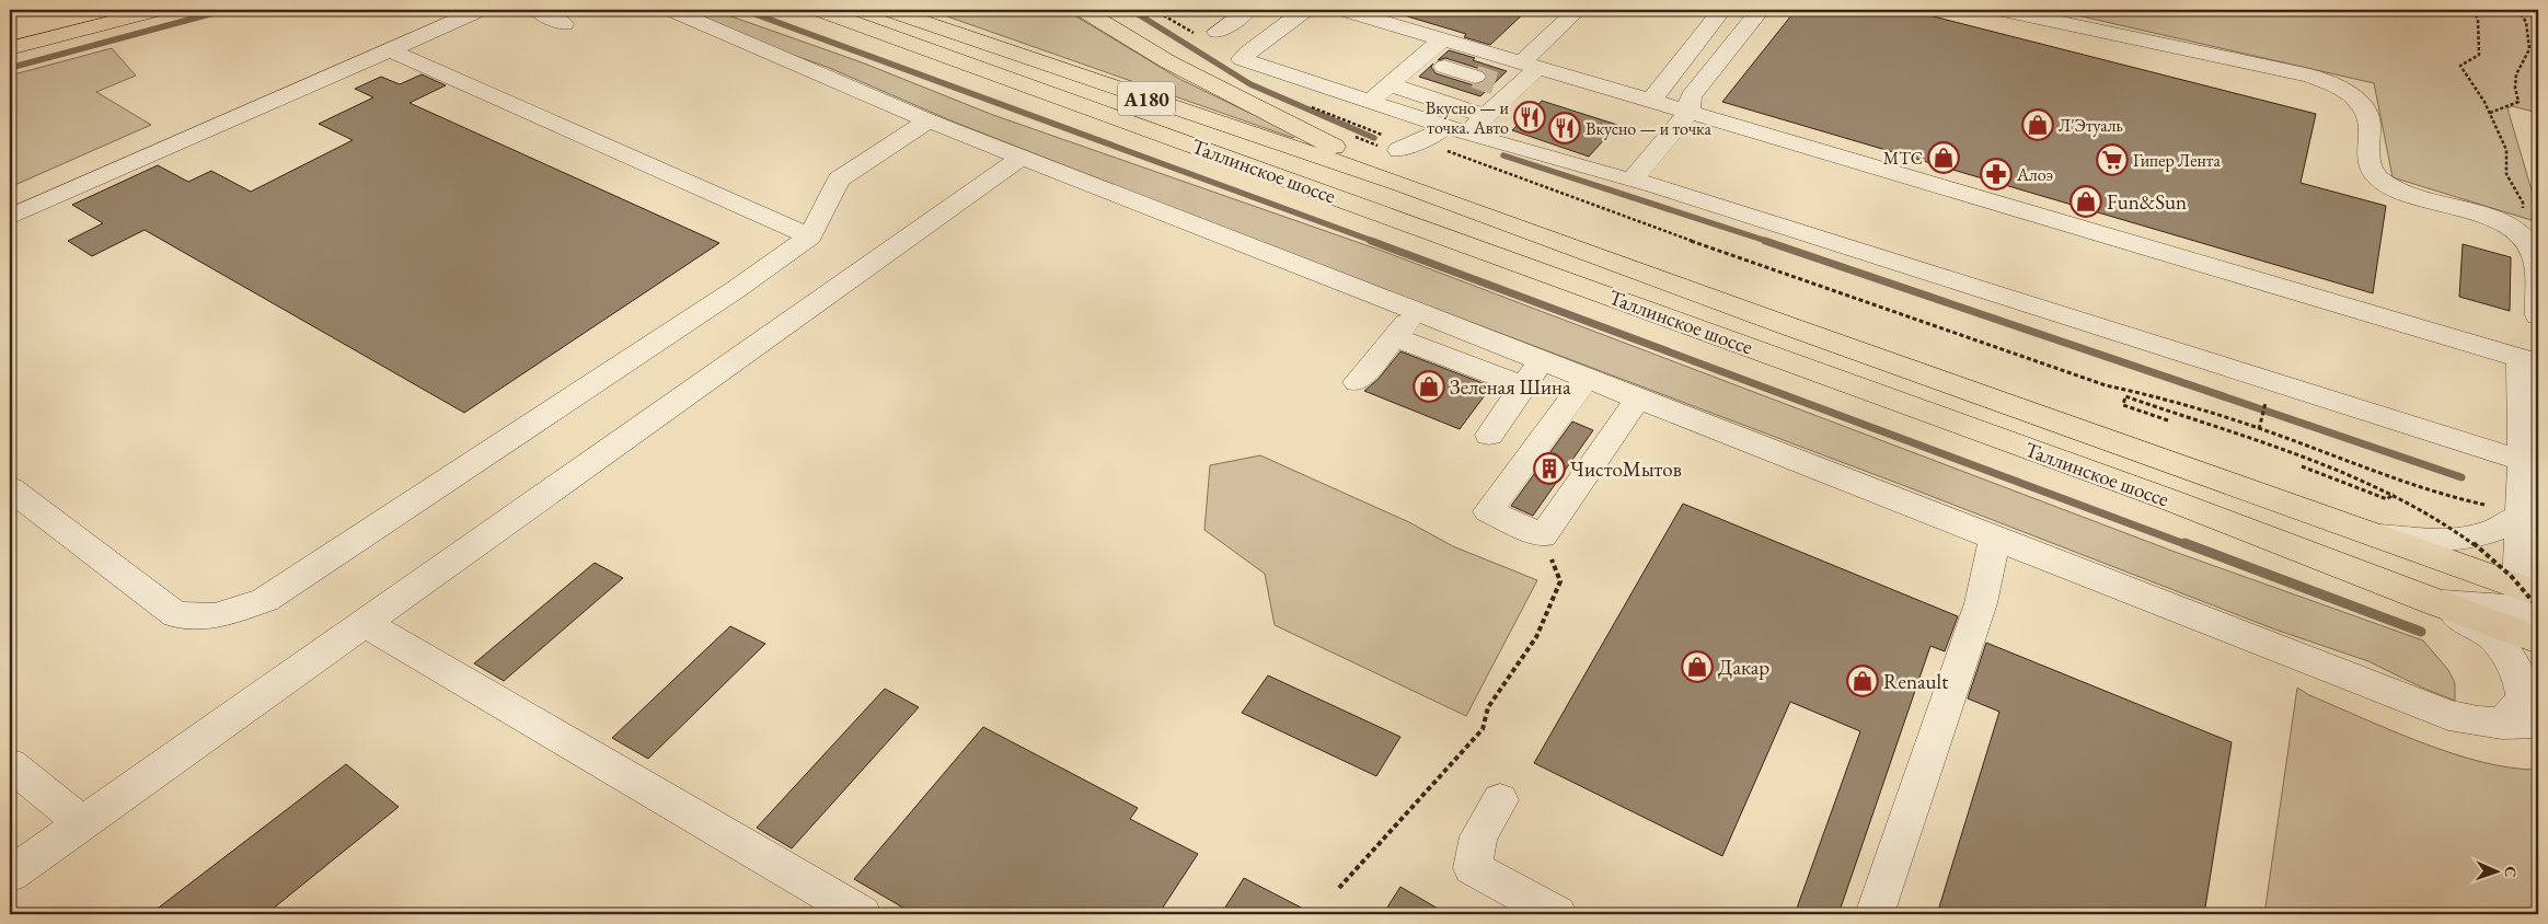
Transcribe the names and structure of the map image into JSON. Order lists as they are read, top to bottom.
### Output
{
  "streets": {
    "main road": ["A180", "Таллинское шоссе"]
  },
  "places": {
    "restaurant": ["Вкусно — и точка. Авто", "Вкусно — и точка"],
    "shop": [
      "Л'Этуаль",
      "МТС",
      "Fun&Sun",
      "Зеленая Шина",
      "Дакар",
      "Renault"
    ],
    "supermarket": ["Гипер Лента"],
    "pharmacy": ["Алоэ"],
    "building": ["ЧистоМытов"]
  },
  "north": "right"
}
